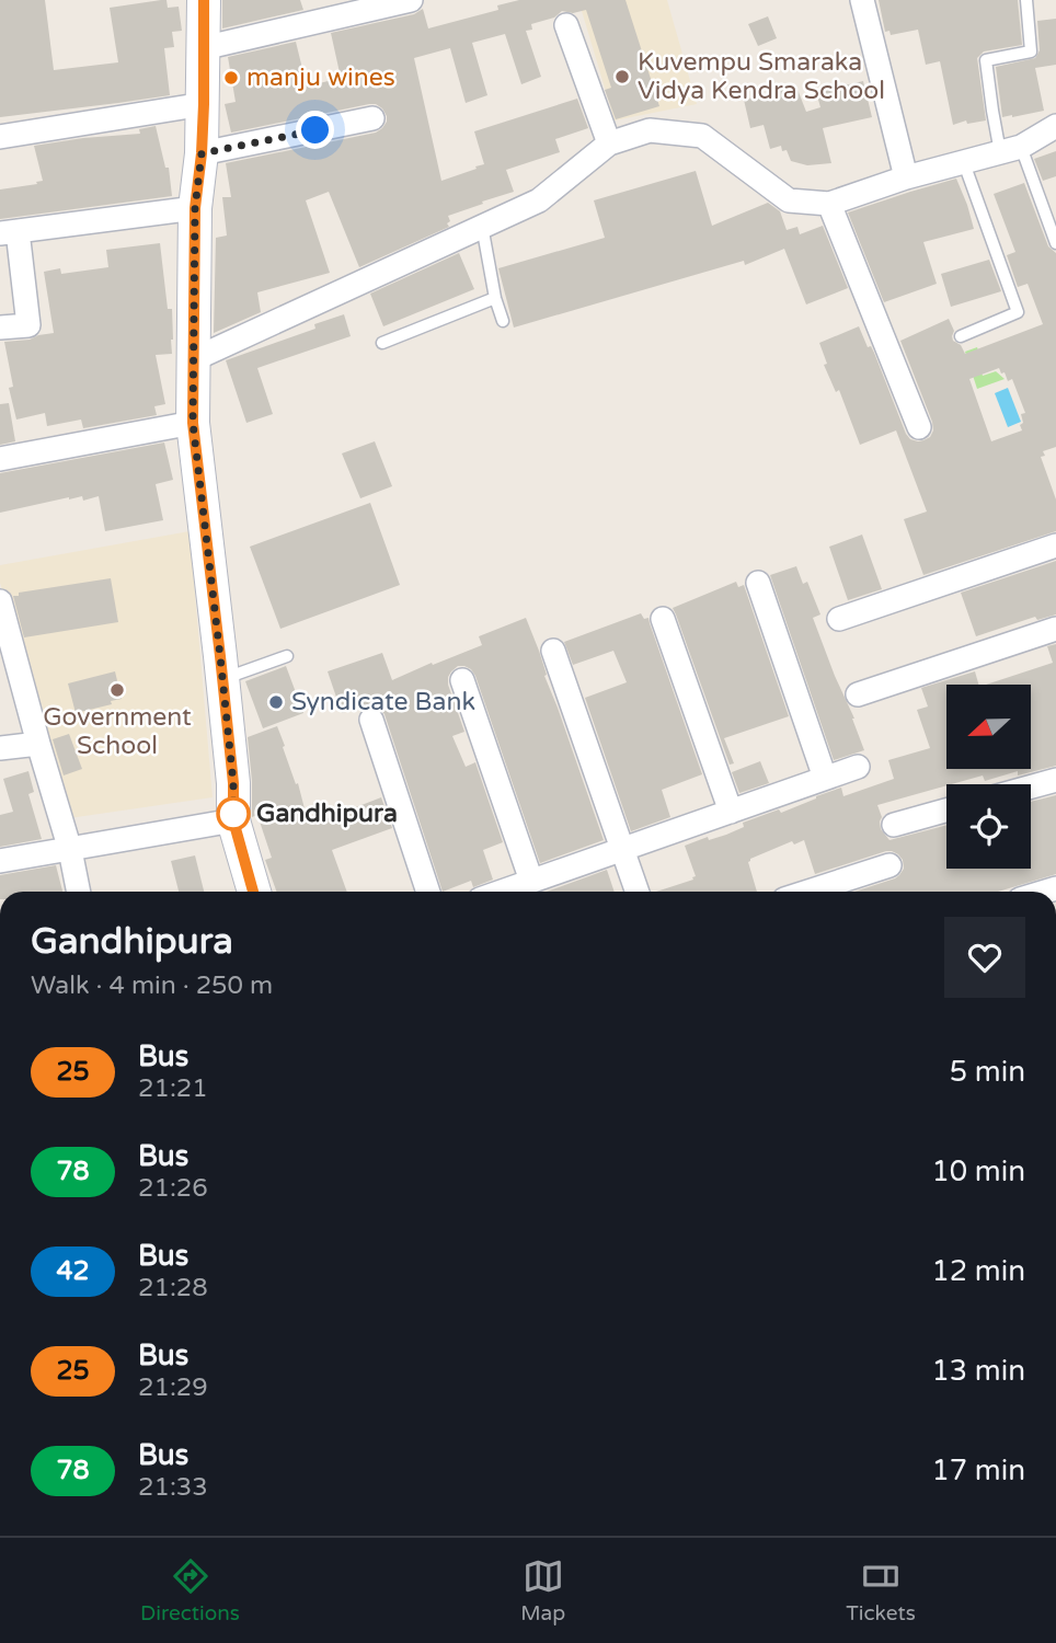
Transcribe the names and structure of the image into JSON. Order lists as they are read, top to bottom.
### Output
{
  "places": [
    "Kuvempu Smaraka Vidya Kendra School",
    "manju wines",
    "Government School",
    "Syndicate Bank",
    "Gandhipura"
  ],
  "lines": ["bus line 25"],
  "north": "left",
  "page": {
    "heading": ["Gandhipura", "Walk · 4 min · 250 m"],
    "list": [
      {
        "mark": "25",
        "name": "Bus",
        "note": "21:21",
        "value": "5 min"
      },
      {
        "mark": "78",
        "name": "Bus",
        "note": "21:26",
        "value": "10 min"
      },
      {
        "mark": "42",
        "name": "Bus",
        "note": "21:28",
        "value": "12 min"
      },
      {
        "mark": "25",
        "name": "Bus",
        "note": "21:29",
        "value": "13 min"
      },
      {
        "mark": "78",
        "name": "Bus",
        "note": "21:33",
        "value": "17 min"
      }
    ],
    "tabs": ["Directions", "Map", "Tickets"]
  }
}
